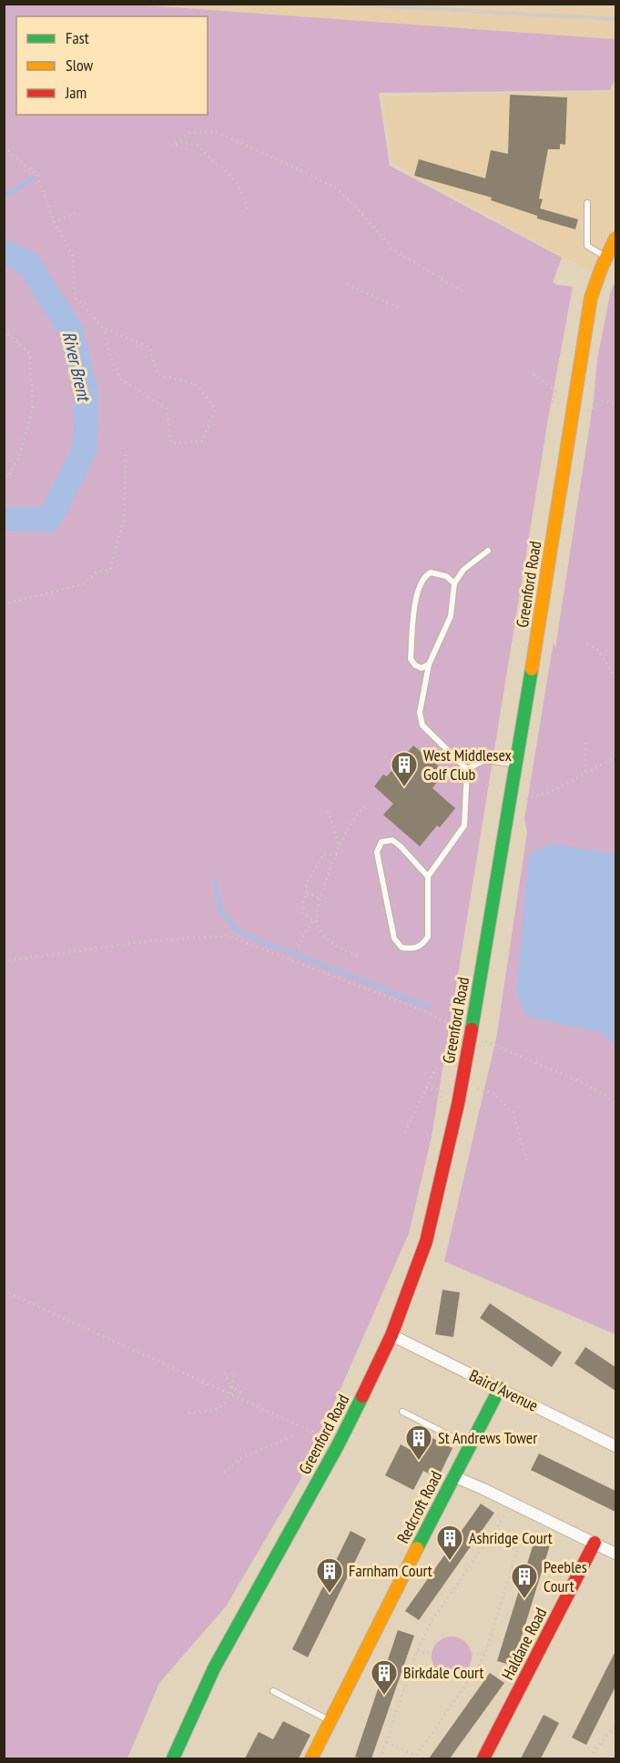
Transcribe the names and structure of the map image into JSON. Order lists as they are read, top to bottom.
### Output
{
  "streets": {
    "main road": ["Greenford Road", "Redcroft Road", "Haldane Road"],
    "street": ["Baird Avenue"]
  },
  "crossings": [
    ["Greenford Road", "Baird Avenue"],
    ["Baird Avenue", "Redcroft Road"]
  ],
  "water": ["River Brent"],
  "places": {
    "building": [
      "West Middlesex Golf Club",
      "St Andrews Tower",
      "Ashridge Court",
      "Farnham Court",
      "Peebles Court",
      "Birkdale Court"
    ]
  },
  "legend": ["Fast", "Slow", "Jam"]
}
